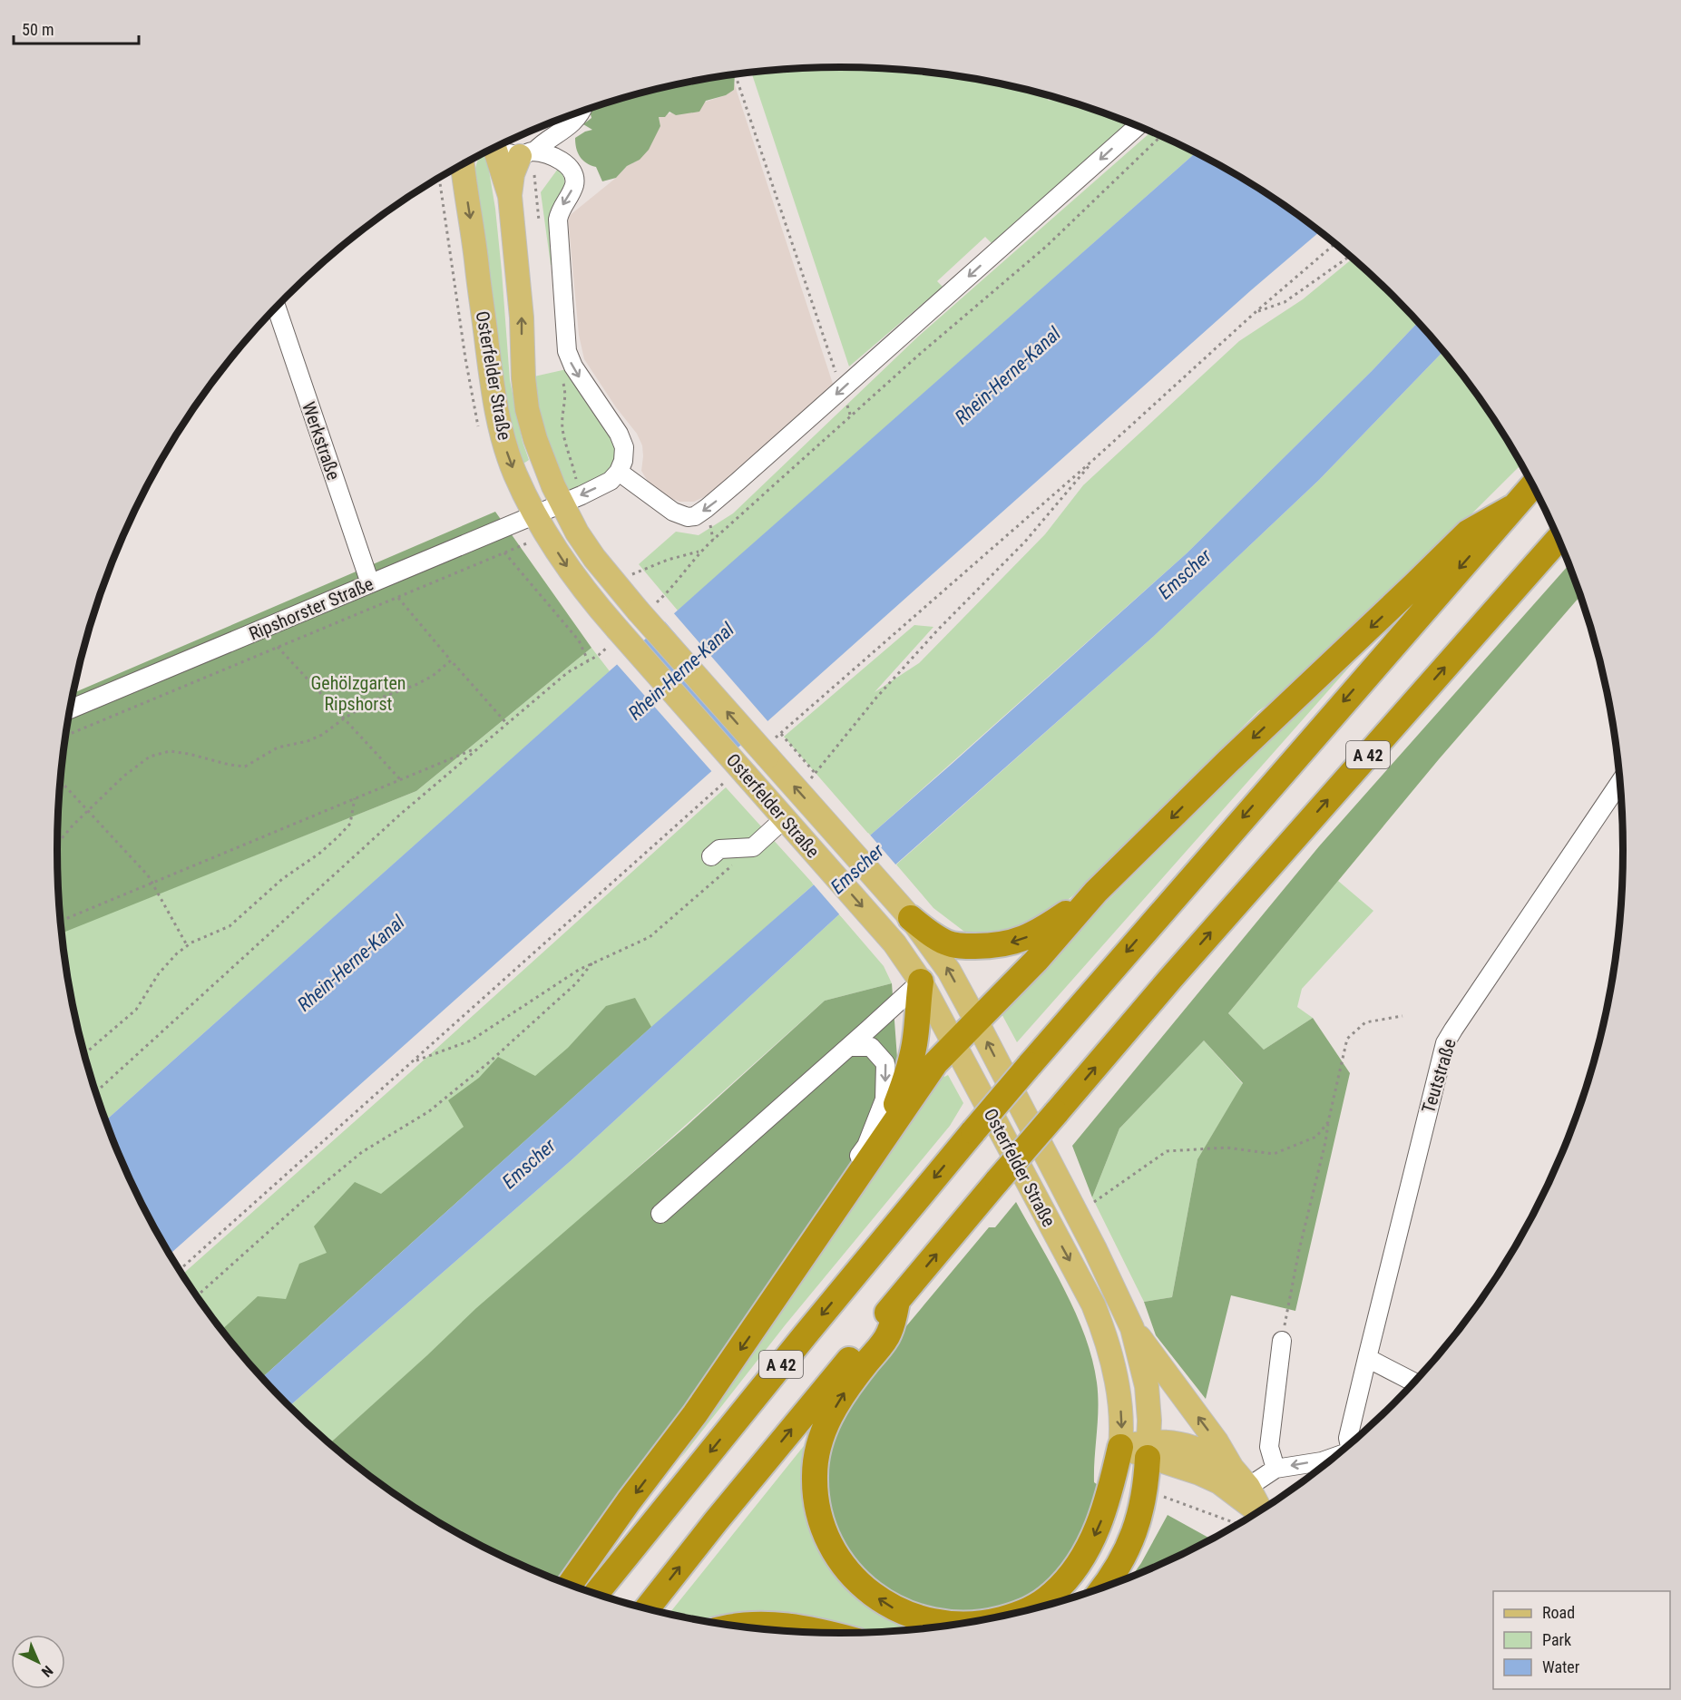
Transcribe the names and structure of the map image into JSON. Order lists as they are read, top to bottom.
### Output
{
  "streets": {
    "highway": ["A 42"],
    "main road": ["Osterfelder Straße"],
    "street": ["Werkstraße", "Ripshorster Straße", "Teutstraße"]
  },
  "crossings": [
    ["Osterfelder Straße", "Ripshorster Straße"],
    ["Werkstraße", "Ripshorster Straße"]
  ],
  "water": ["Rhein-Herne-Kanal", "Emscher"],
  "parks": ["Gehölzgarten Ripshorst"],
  "legend": ["Road", "Park", "Water"],
  "scale_bar": "50 m",
  "north": "bottom right"
}
